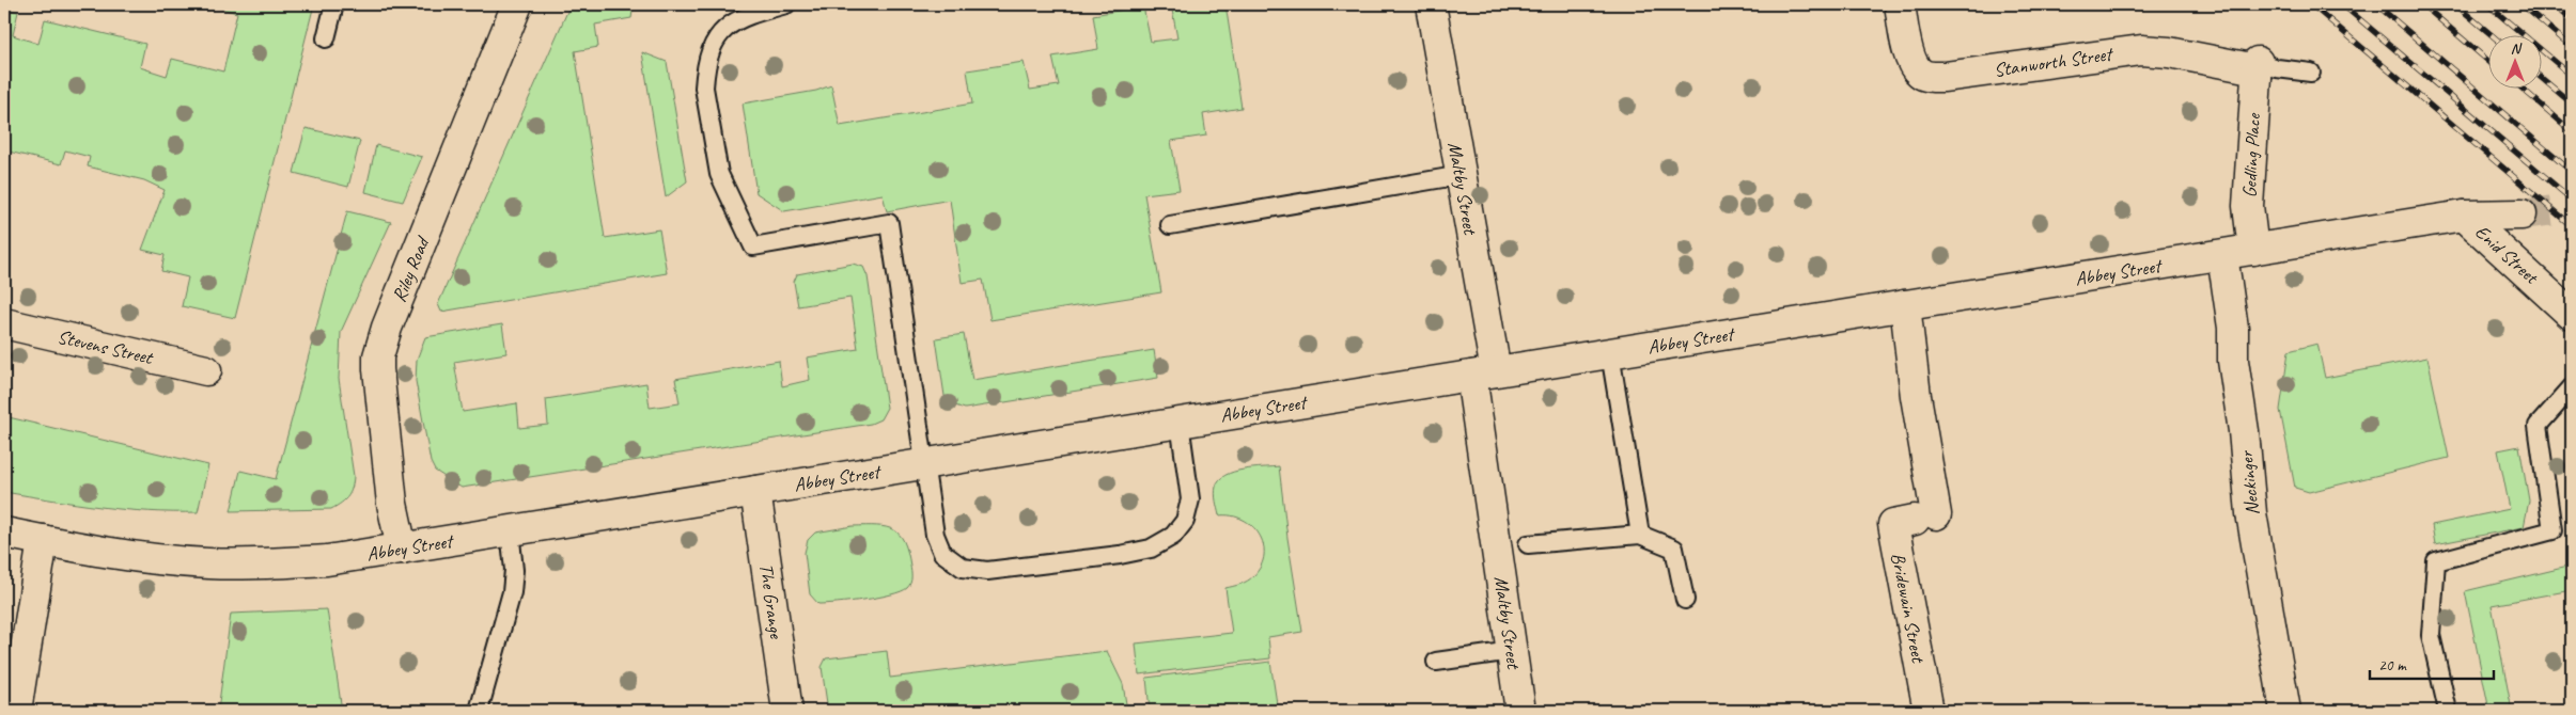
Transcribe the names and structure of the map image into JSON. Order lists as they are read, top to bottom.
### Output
{
  "streets": {
    "street": [
      "Stanworth Street",
      "Gedling Place",
      "Maltby Street",
      "Enid Street",
      "Riley Road",
      "Abbey Street",
      "Stevens Street",
      "Neckinger",
      "The Grange",
      "Bridewain Street"
    ]
  },
  "crossings": [
    ["Stanworth Street", "Gedling Place"],
    ["Gedling Place", "Abbey Street"],
    ["Maltby Street", "Abbey Street"],
    ["Enid Street", "Abbey Street"],
    ["Riley Road", "Abbey Street"],
    ["Abbey Street", "Neckinger"],
    ["Abbey Street", "The Grange"],
    ["Abbey Street", "Bridewain Street"]
  ],
  "scale_bar": "20 m",
  "north": "top"
}
